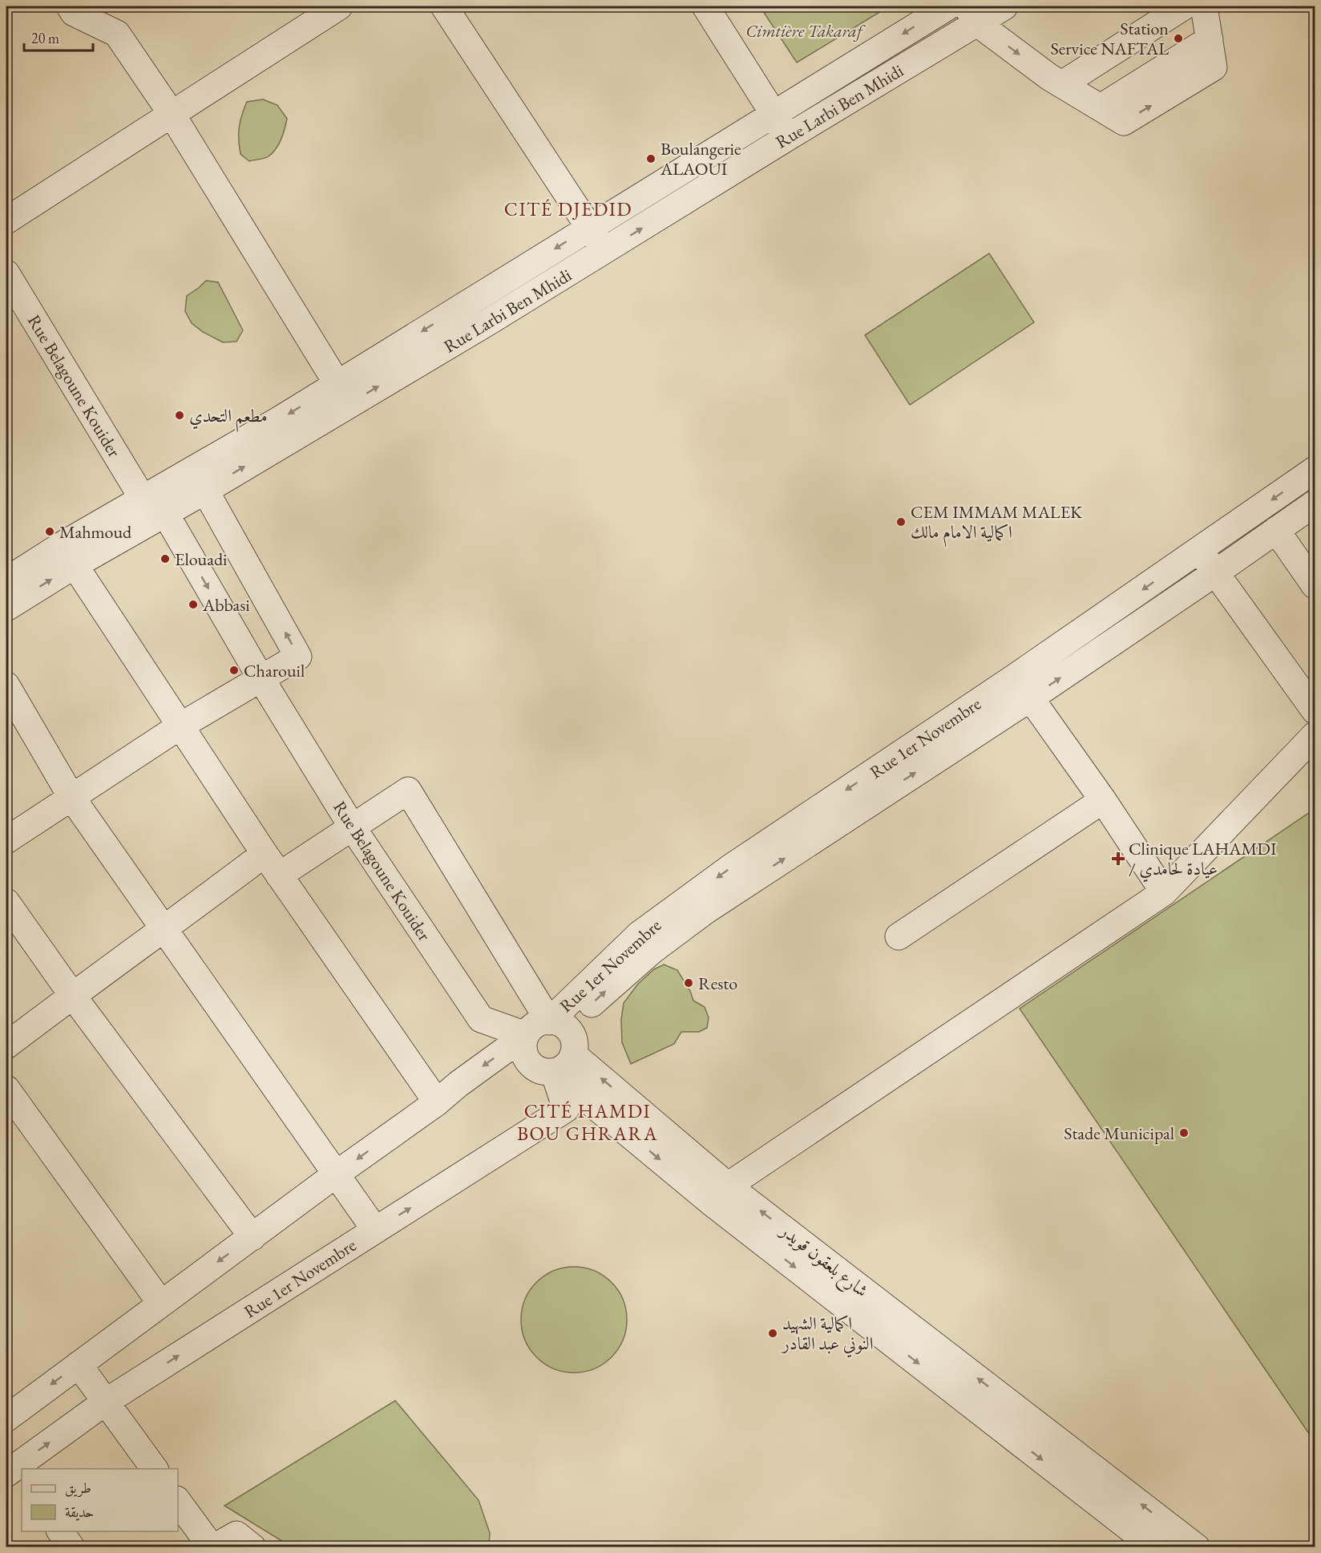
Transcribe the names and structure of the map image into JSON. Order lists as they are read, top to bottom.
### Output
{
  "streets": {
    "street": [
      "Rue Larbi Ben Mhidi",
      "Rue Belagoune Kouider",
      "Rue 1er Novembre",
      "شارع بلعقون قويدر"
    ]
  },
  "crossings": [
    ["Rue Larbi Ben Mhidi", "Rue Belagoune Kouider"],
    ["Rue Belagoune Kouider", "Rue 1er Novembre"],
    ["Rue Belagoune Kouider", "شارع بلعقون قويدر"],
    ["Rue 1er Novembre", "شارع بلعقون قويدر"]
  ],
  "districts": ["CITÉ DJEDID", "CITÉ HAMDI BOU GHRARA"],
  "parks": ["Cimtière Takaraf"],
  "places": {
    "other": [
      "Station Service NAFTAL",
      "Boulangerie ALAOUI",
      "مطعم التحدي",
      "CEM IMMAM MALEK اكمالية الامام مالك",
      "Mahmoud",
      "Elouadi",
      "Abbasi",
      "Charouil",
      "Resto",
      "Stade Municipal",
      "اكمالية الشهيد النوني عبد القادر"
    ],
    "health": ["Clinique LAHAMDI / عيادة لحامدي"]
  },
  "legend": ["طريق", "حديقة"],
  "scale_bar": "20 m"
}
